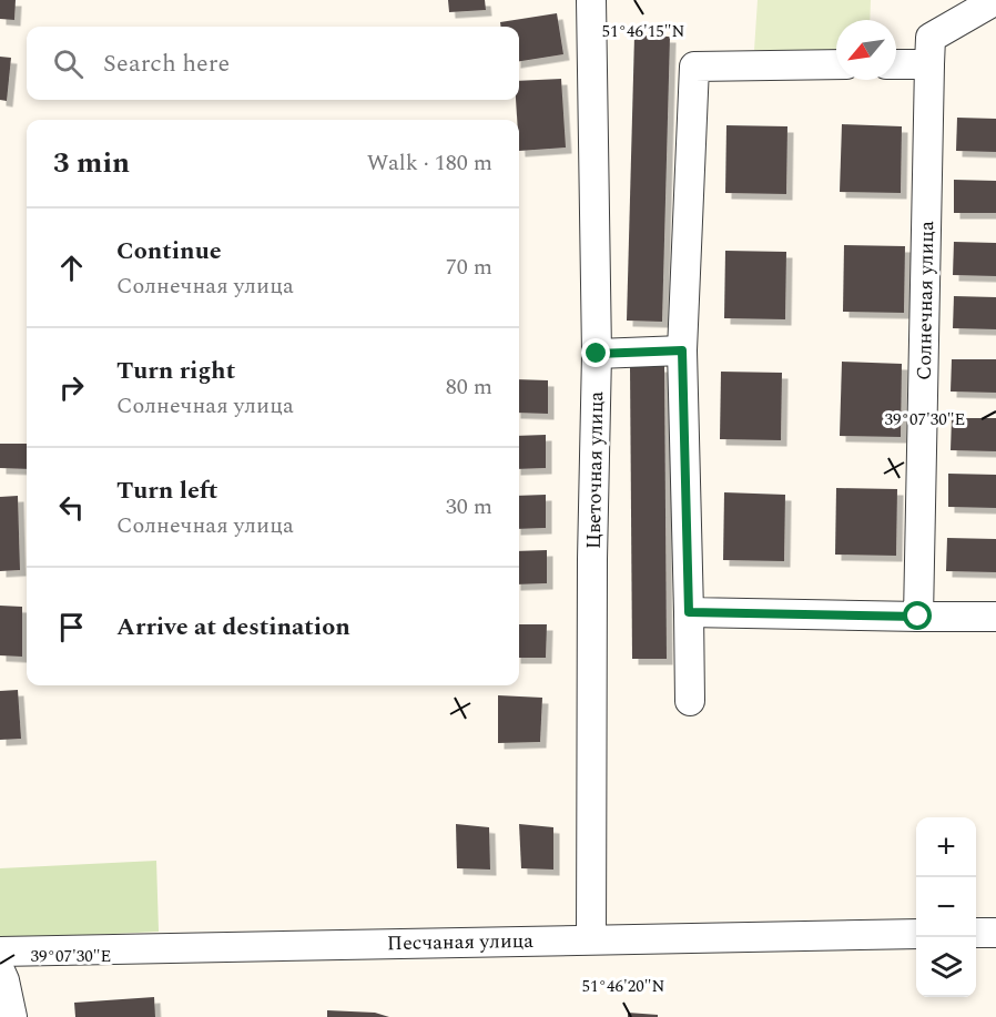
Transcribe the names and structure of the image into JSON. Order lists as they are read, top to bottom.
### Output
{
  "streets": {
    "street": ["Солнечная улица", "Цветочная улица", "Песчаная улица"]
  },
  "crossings": [
    ["Цветочная улица", "Песчаная улица"]
  ],
  "north": "bottom left",
  "page": {
    "search": "Search here",
    "heading": ["3 min", "Walk · 180 m"],
    "list": [
      ["Continue", "Солнечная улица", "70 m"],
      ["Turn right", "Солнечная улица", "80 m"],
      ["Turn left", "Солнечная улица", "30 m"],
      "Arrive at destination"
    ],
    "map_buttons": ["+", "−"]
  },
  "coordinates": ["51°46'15\"N", "39°07'30\"E", "51°46'20\"N"]
}
